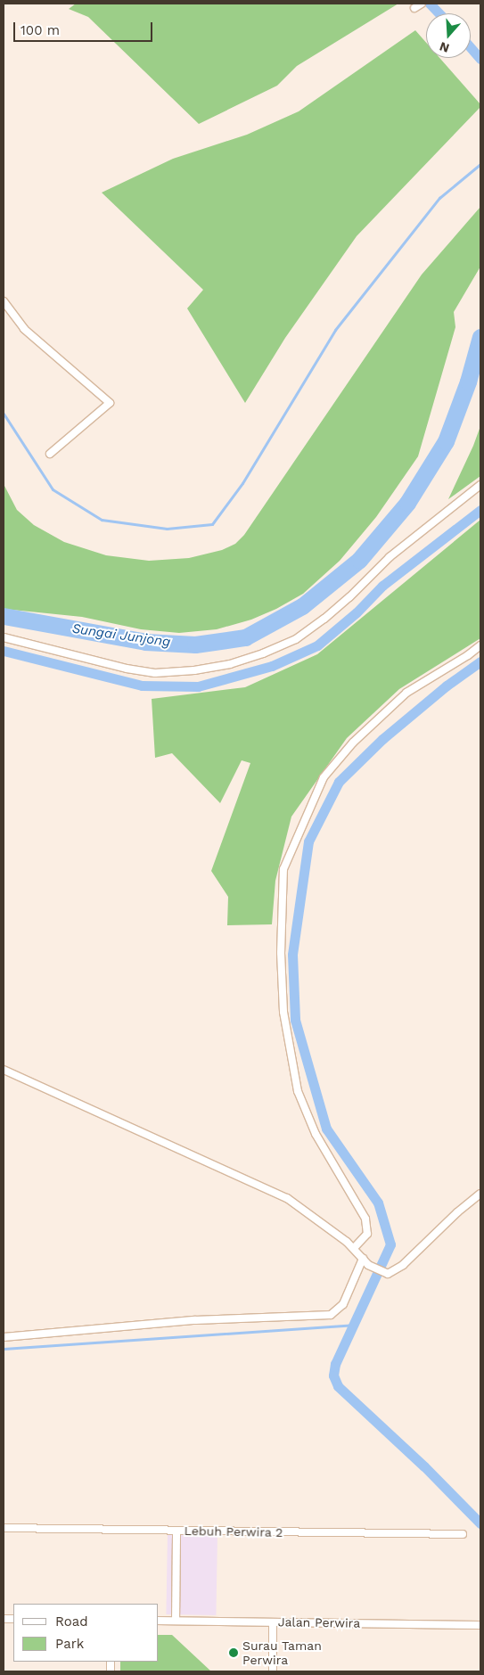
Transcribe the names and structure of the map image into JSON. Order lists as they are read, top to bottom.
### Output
{
  "streets": {
    "street": ["Lebuh Perwira 2", "Jalan Perwira"]
  },
  "water": ["Sungai Junjong"],
  "places": ["Surau Taman Perwira"],
  "legend": ["Road", "Park"],
  "scale_bar": "100 m",
  "north": "bottom"
}
